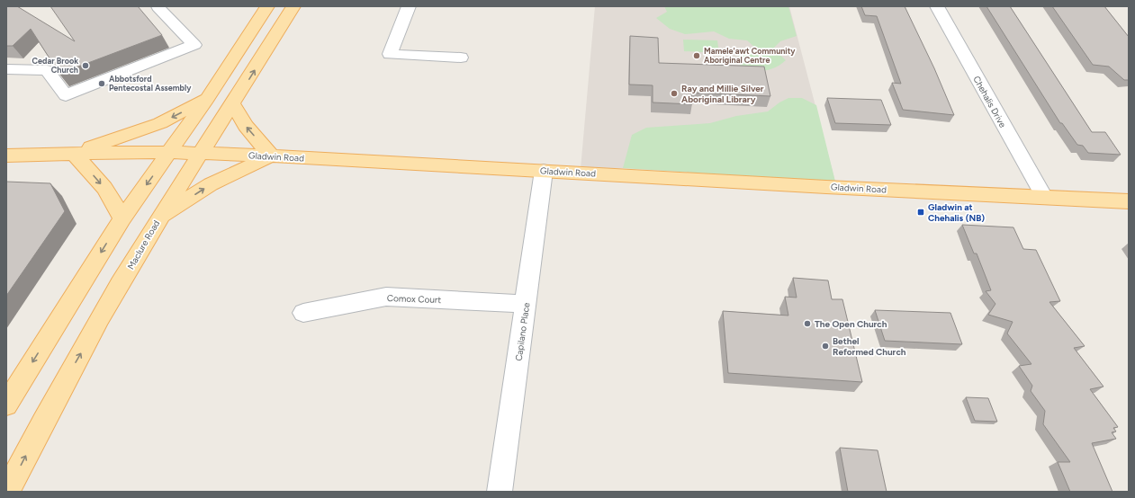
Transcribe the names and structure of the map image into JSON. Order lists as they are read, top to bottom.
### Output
{
  "streets": {
    "main road": ["Gladwin Road", "Maclure Road"],
    "street": ["Chehalis Drive", "Comox Court", "Capilano Place"]
  },
  "crossings": [
    ["Chehalis Drive", "Gladwin Road"],
    ["Gladwin Road", "Maclure Road"],
    ["Gladwin Road", "Capilano Place"],
    ["Comox Court", "Capilano Place"]
  ],
  "places": {
    "other": [
      "Mamele'awt Community Aboriginal Centre",
      "Cedar Brook Church",
      "Abbotsford Pentecostal Assembly",
      "Ray and Millie Silver Aboriginal Library",
      "The Open Church",
      "Bethel Reformed Church"
    ],
    "transit": ["Gladwin at Chehalis (NB)"]
  }
}
